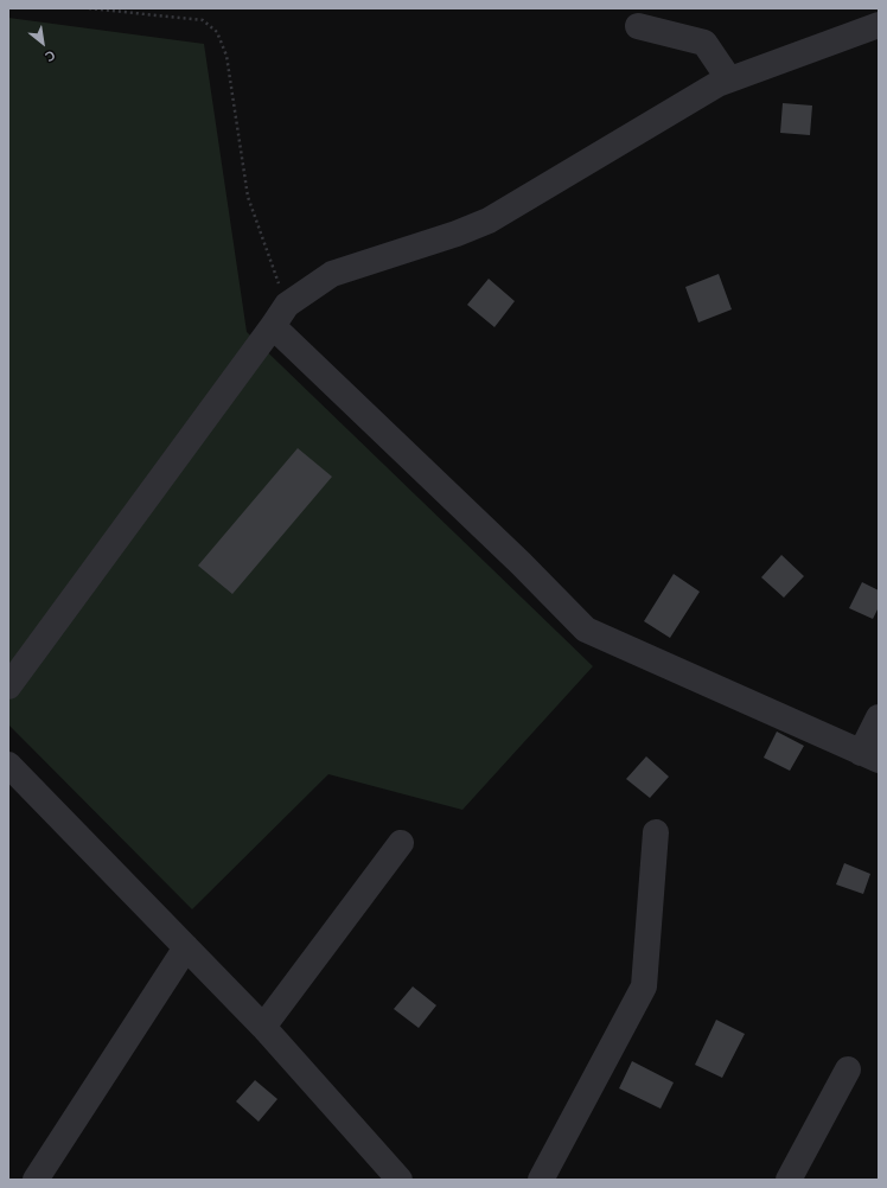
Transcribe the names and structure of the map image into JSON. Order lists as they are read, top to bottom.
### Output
{
  "north": "bottom right"
}
